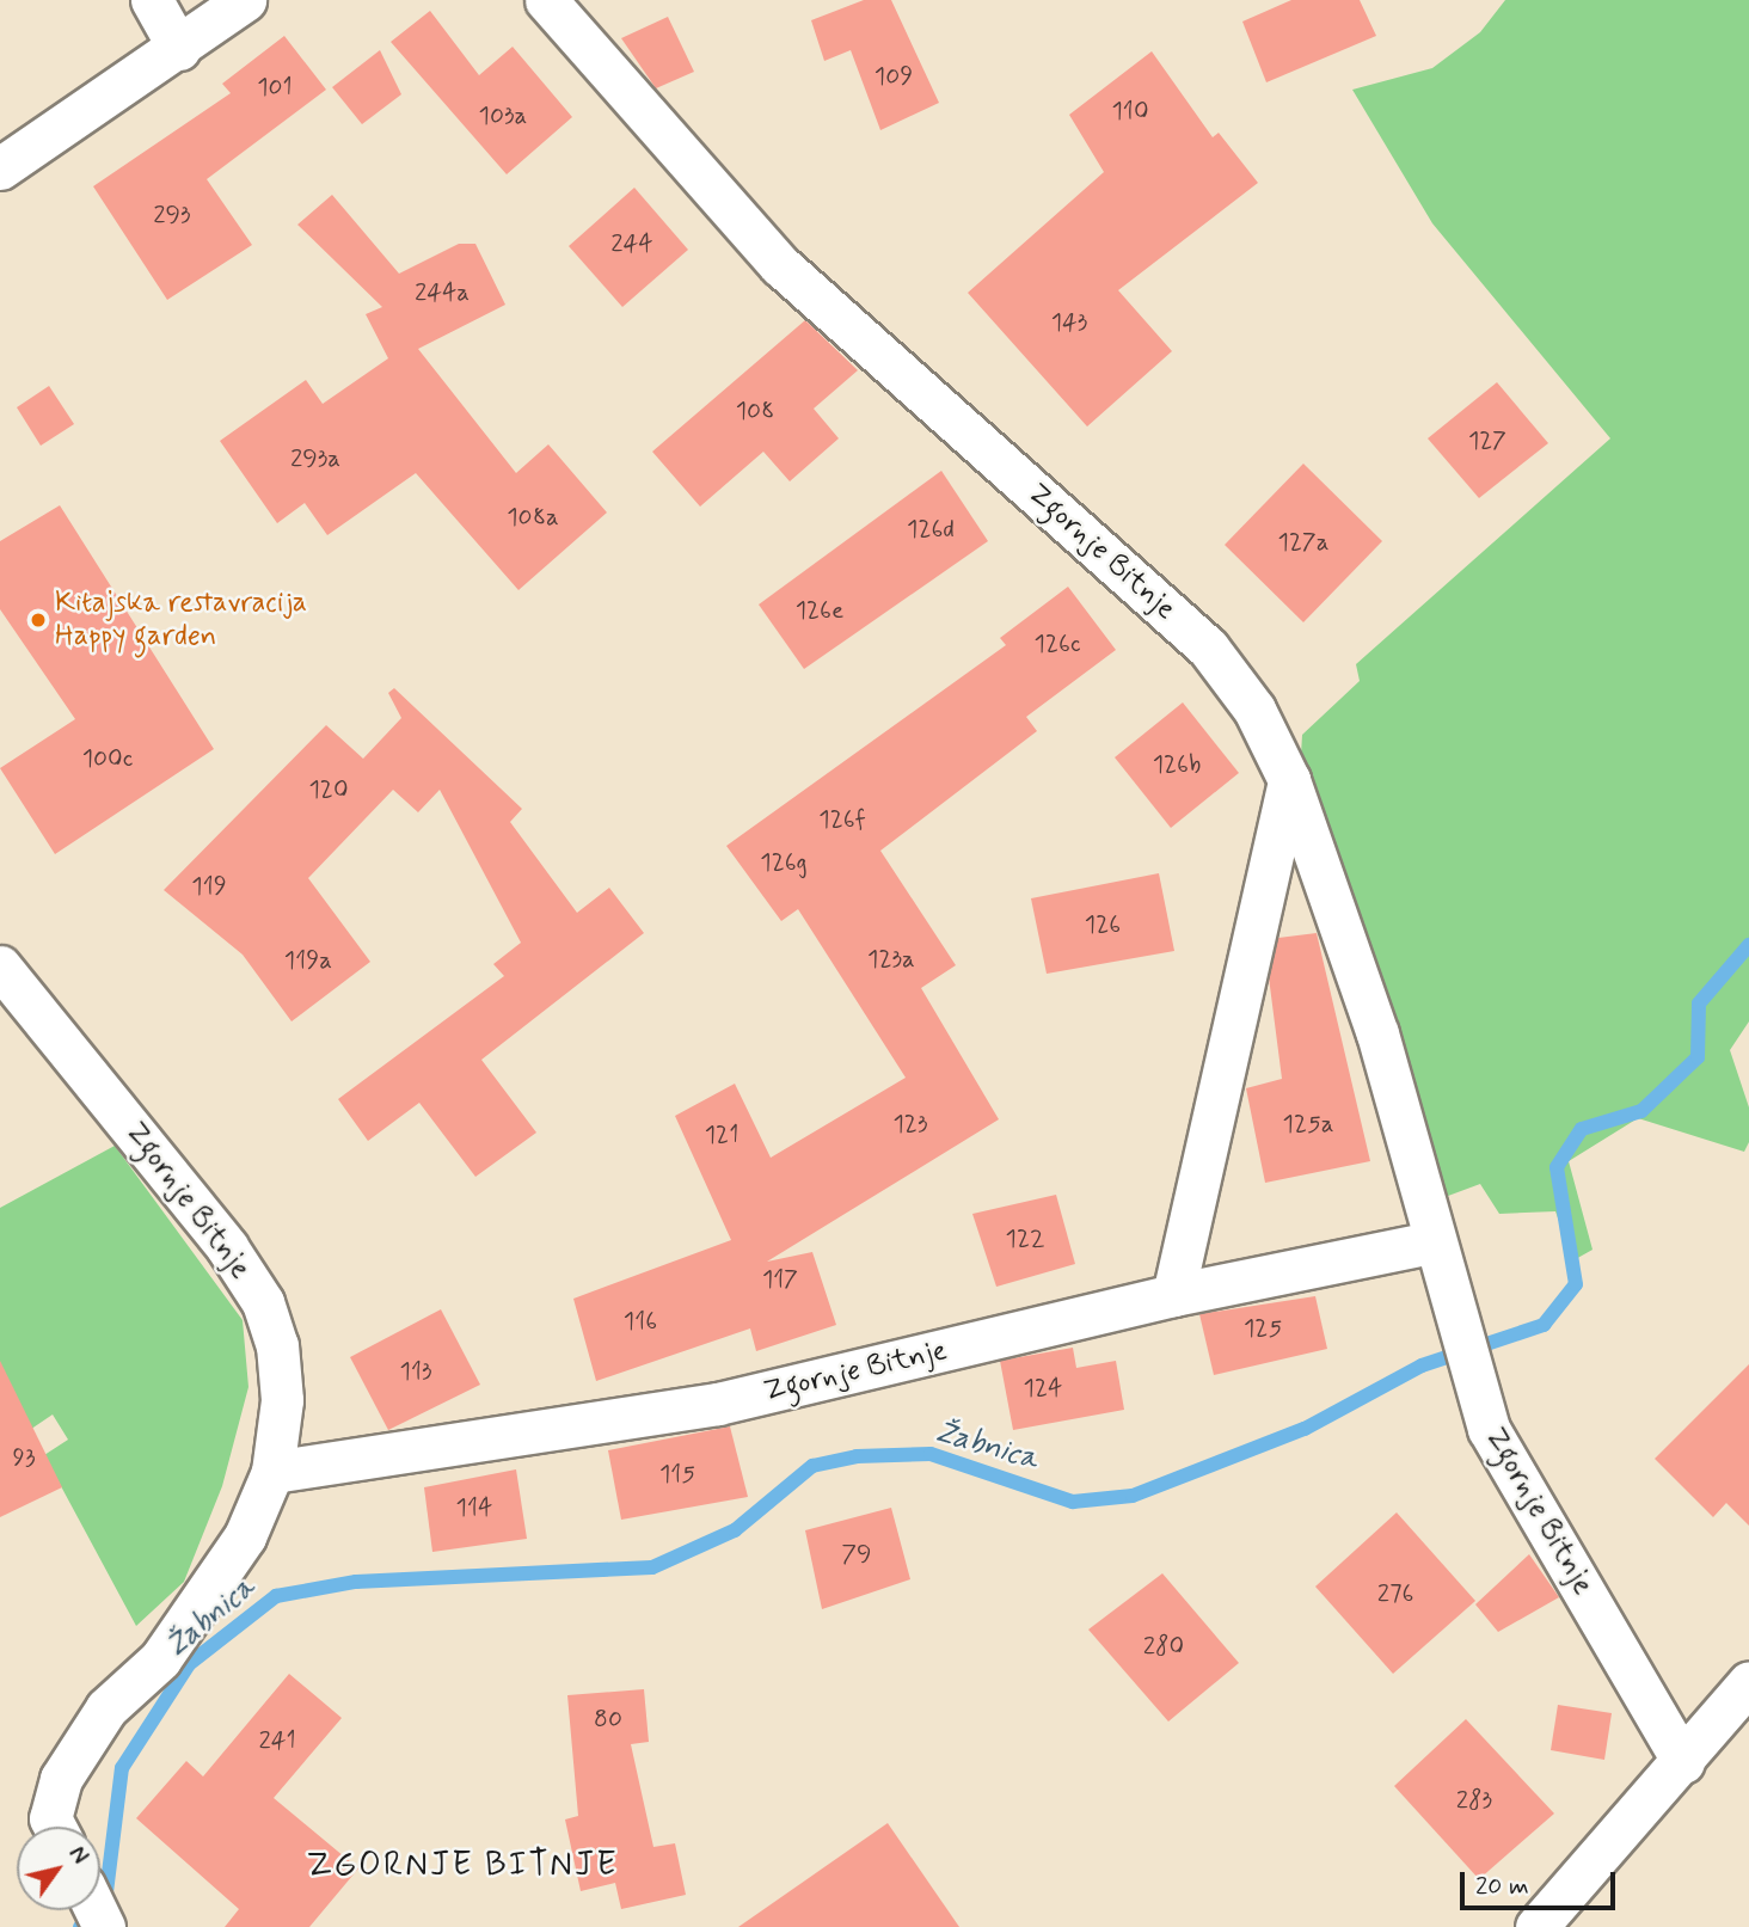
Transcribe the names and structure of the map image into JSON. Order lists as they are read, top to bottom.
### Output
{
  "streets": {
    "street": ["Zgornje Bitnje"]
  },
  "districts": ["ZGORNJE BITNJE"],
  "water": ["Žabnica"],
  "places": ["Kitajska restavracija Happy garden"],
  "house_numbers": [
    "109",
    "101",
    "110",
    "103a",
    "293",
    "244",
    "244a",
    "143",
    "108",
    "127",
    "293a",
    "108a",
    "126d",
    "127a",
    "126e",
    "126c",
    "100c",
    "126b",
    "120",
    "126f",
    "126g",
    "119",
    "126",
    "123a",
    "119a",
    "123",
    "125a",
    "121",
    "122",
    "117",
    "116",
    "125",
    "113",
    "124",
    "93",
    "115",
    "114",
    "79",
    "276",
    "280",
    "80",
    "241",
    "283"
  ],
  "scale_bar": "20 m",
  "north": "top right"
}
